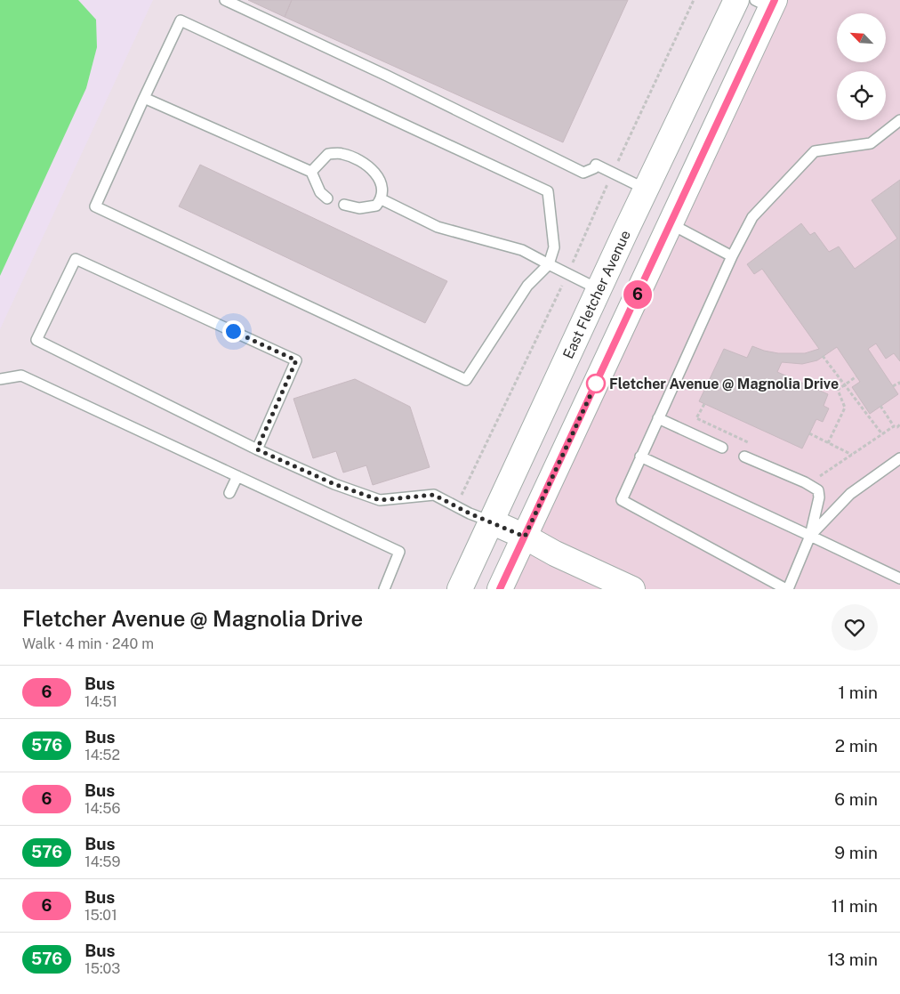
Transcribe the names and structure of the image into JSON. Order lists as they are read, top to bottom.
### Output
{
  "streets": {
    "main road": ["East Fletcher Avenue"]
  },
  "places": ["Fletcher Avenue @ Magnolia Drive"],
  "lines": ["bus line 6"],
  "north": "top left",
  "page": {
    "on_map": "6",
    "heading": ["Fletcher Avenue @ Magnolia Drive", "Walk · 4 min · 240 m"],
    "list": [
      {
        "mark": "6",
        "name": "Bus",
        "note": "14:51",
        "value": "1 min"
      },
      {
        "mark": "576",
        "name": "Bus",
        "note": "14:52",
        "value": "2 min"
      },
      {
        "mark": "6",
        "name": "Bus",
        "note": "14:56",
        "value": "6 min"
      },
      {
        "mark": "576",
        "name": "Bus",
        "note": "14:59",
        "value": "9 min"
      },
      {
        "mark": "6",
        "name": "Bus",
        "note": "15:01",
        "value": "11 min"
      },
      {
        "mark": "576",
        "name": "Bus",
        "note": "15:03",
        "value": "13 min"
      }
    ]
  }
}
